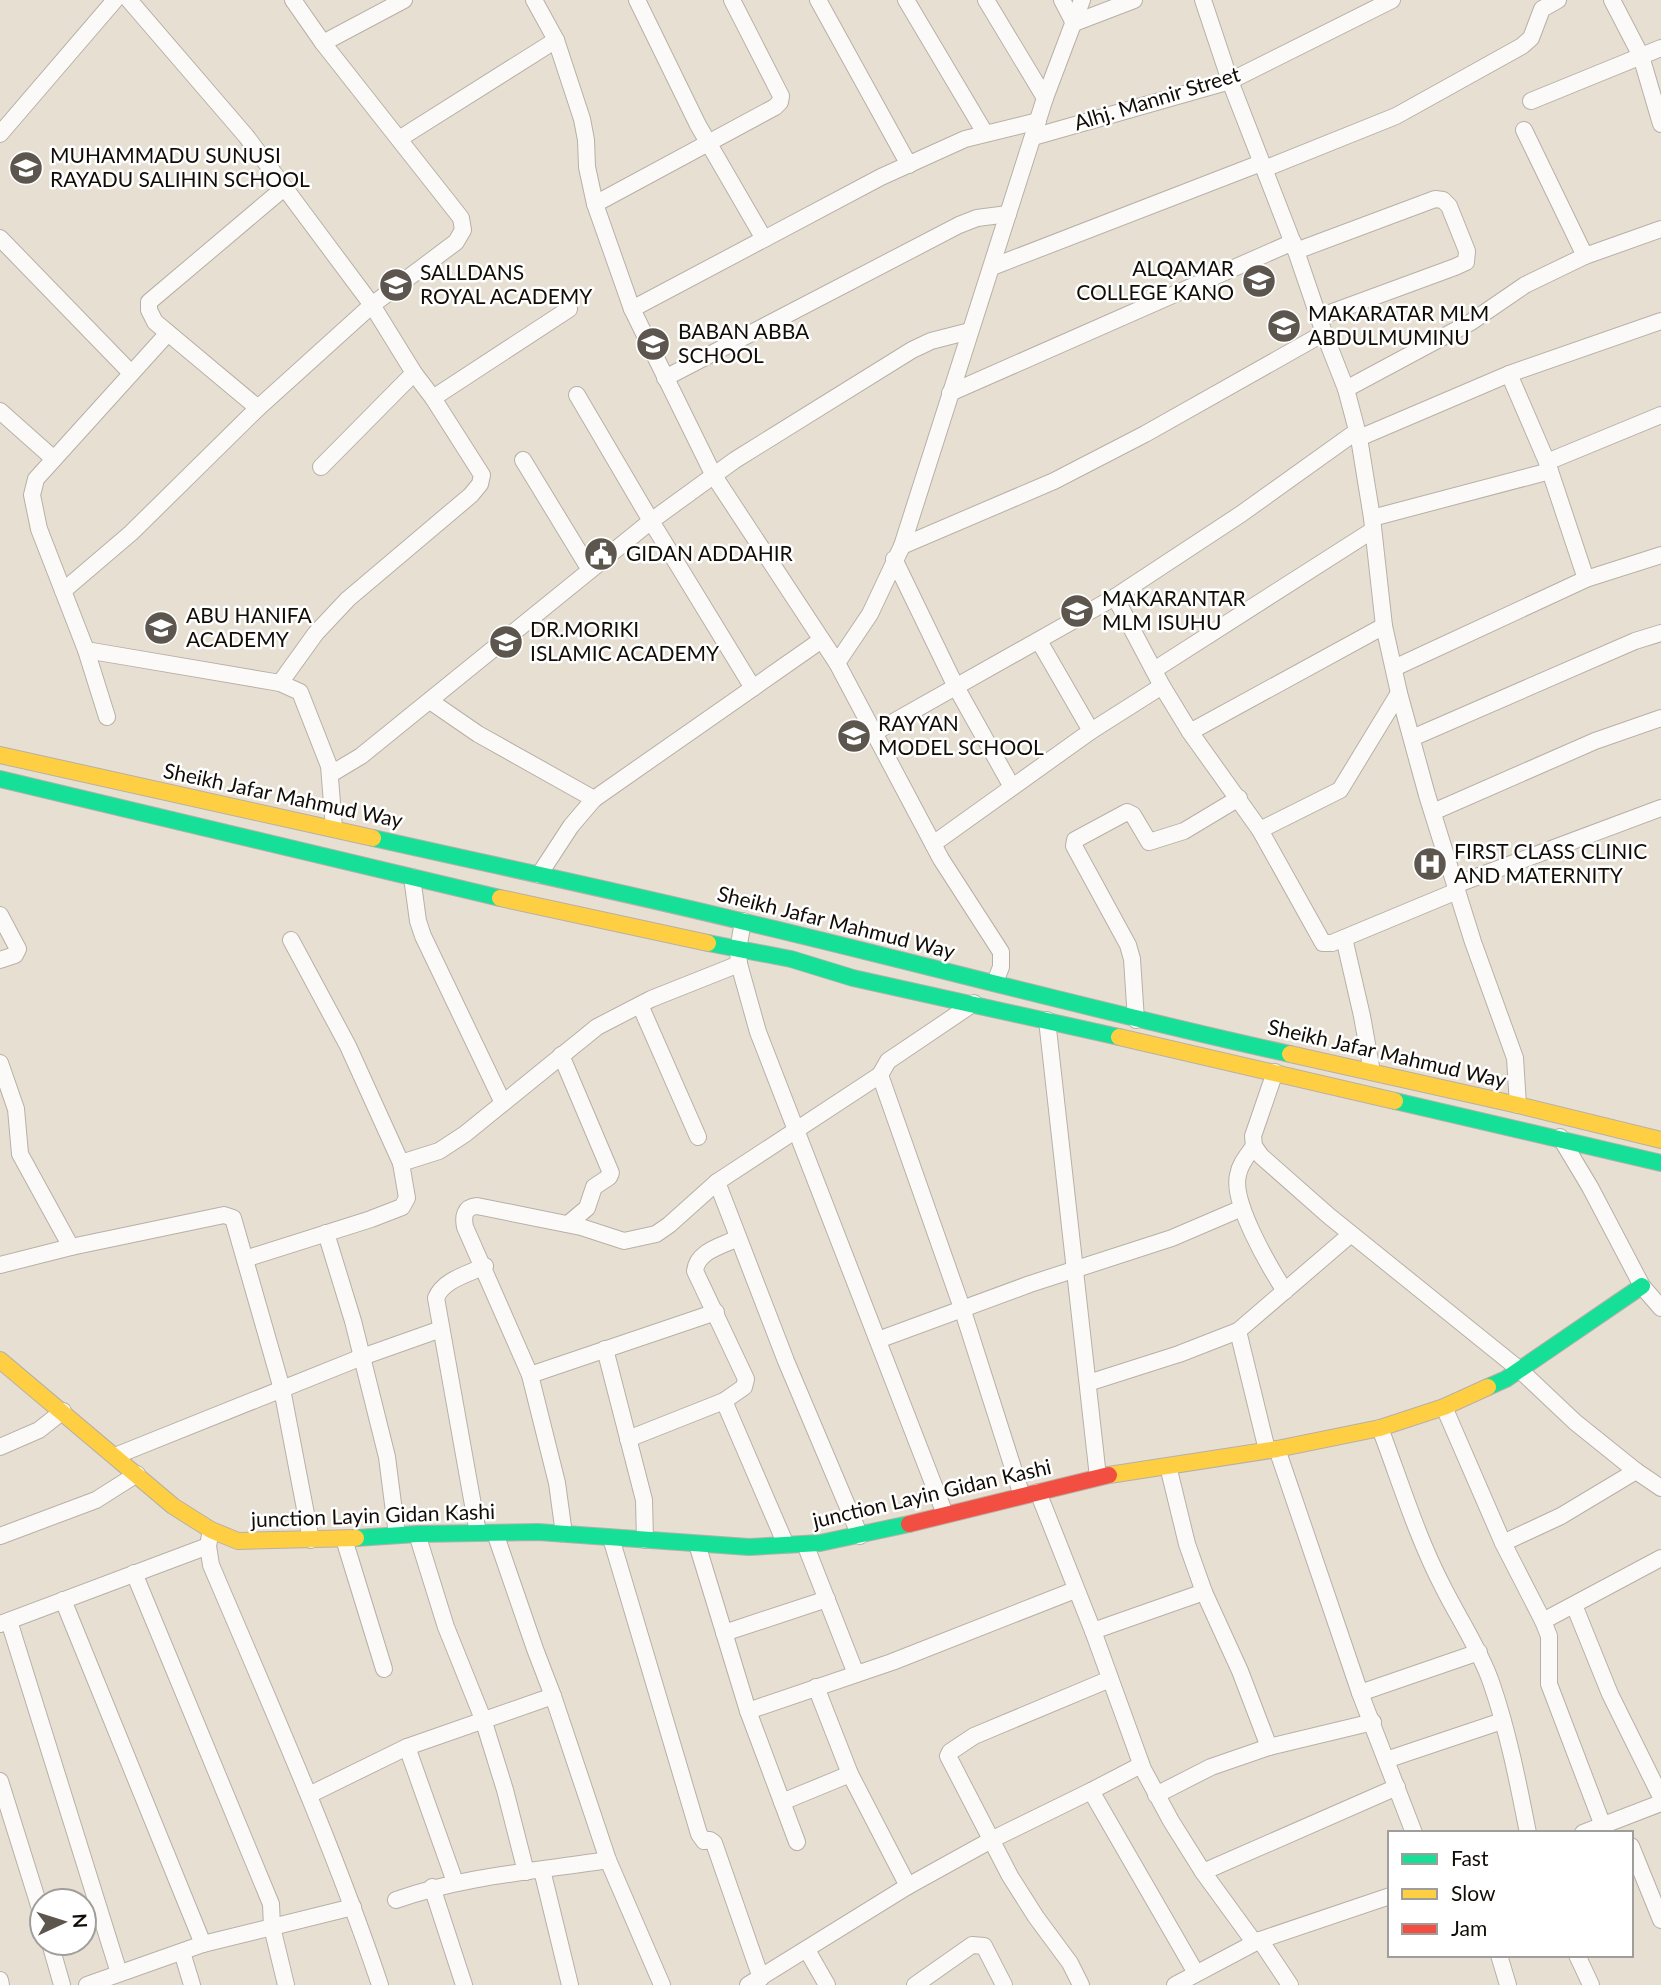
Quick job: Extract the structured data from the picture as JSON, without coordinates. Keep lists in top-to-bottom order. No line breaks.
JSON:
{"streets":{"main road":["Sheikh Jafar Mahmud Way","junction Layin Gidan Kashi"],"street":["Alhj. Mannir Street"]},"places":{"school or university":["MUHAMMADU SUNUSI RAYADU SALIHIN SCHOOL","ALQAMAR COLLEGE KANO","SALLDANS ROYAL ACADEMY","MAKARATAR MLM ABDULMUMINU","BABAN ABBA SCHOOL","MAKARANTAR MLM ISUHU","ABU HANIFA ACADEMY","DR.MORIKI ISLAMIC ACADEMY","RAYYAN MODEL SCHOOL"],"public building":["GIDAN ADDAHIR"],"hospital":["FIRST CLASS CLINIC AND MATERNITY"]},"legend":["Fast","Slow","Jam"],"north":"right"}
